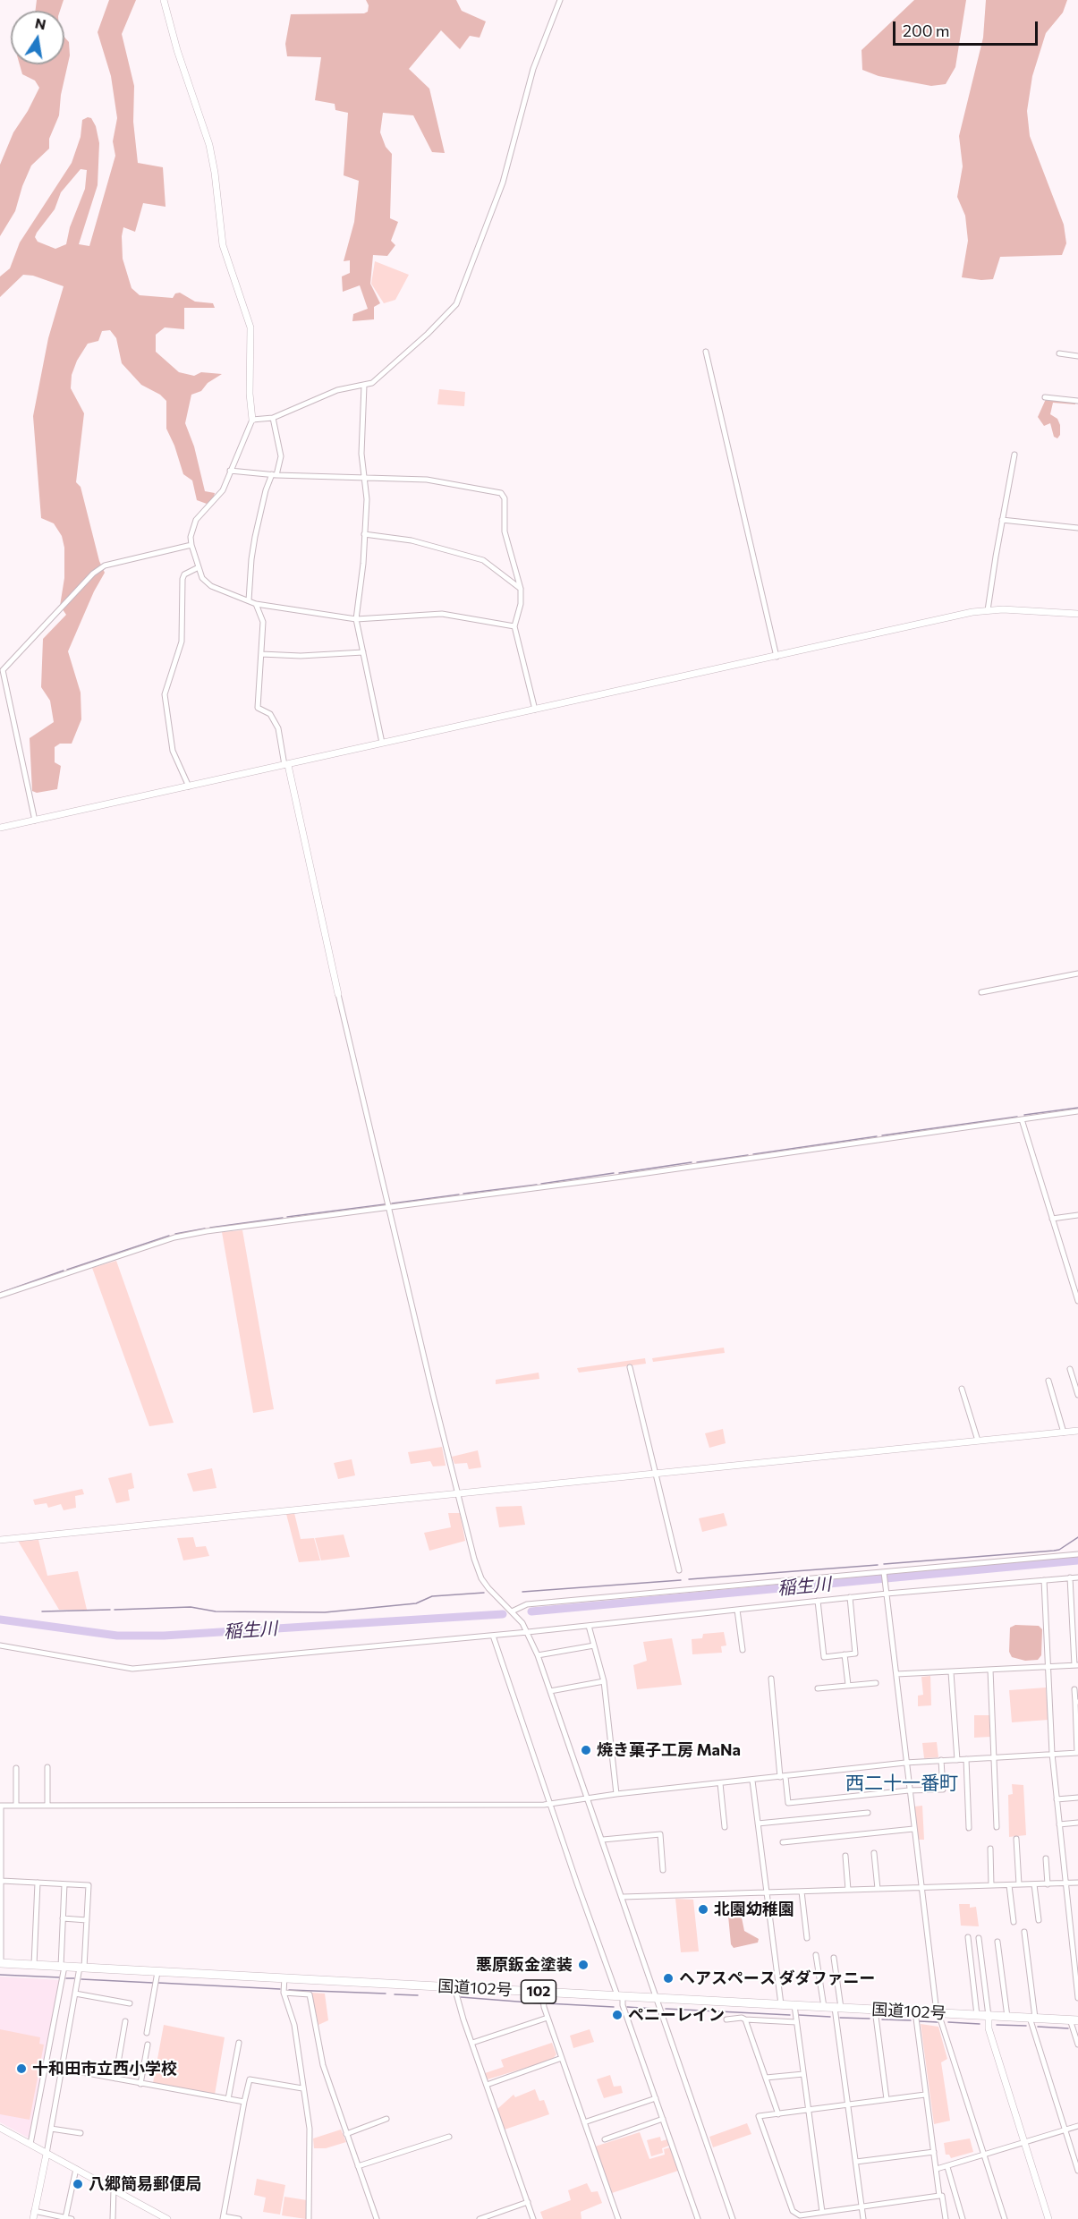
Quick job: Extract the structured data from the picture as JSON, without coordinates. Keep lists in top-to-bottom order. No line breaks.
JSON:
{"streets":{"highway":["国道102号","102"]},"districts":["西二十一番町"],"water":["稲生川"],"places":["焼き菓子工房 MaNa","北園幼稚園","悪原鈑金塗装","ヘアスペース ダダファニー","ペニーレイン","十和田市立西小学校","八郷簡易郵便局"],"scale_bar":"200 m","north":"top"}
